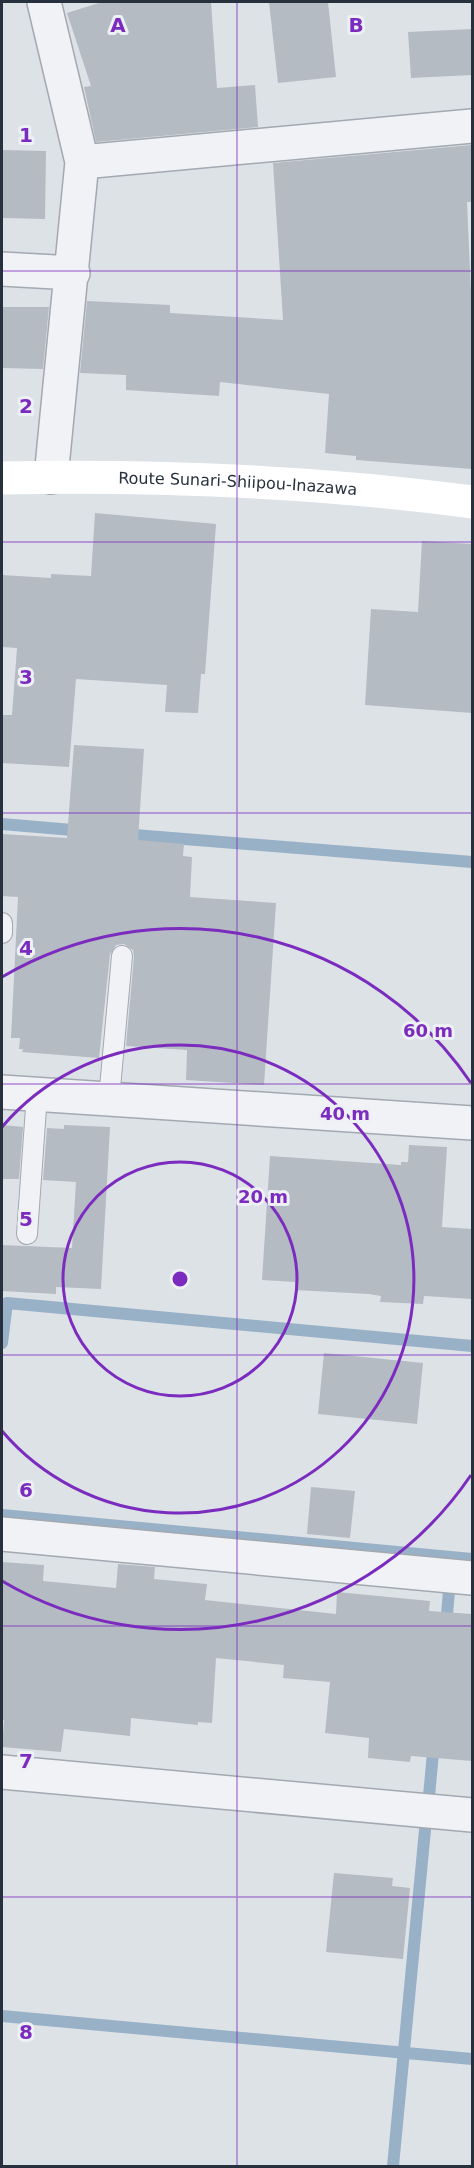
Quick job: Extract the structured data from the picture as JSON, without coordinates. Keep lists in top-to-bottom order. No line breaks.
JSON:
{"streets":{"main road":["Route Sunari-Shiipou-Inazawa"]},"grid":{"columns":["A","B"],"rows":["1","2","3","4","5","6","7","8"]},"rings":["60 m","40 m","20 m"]}
